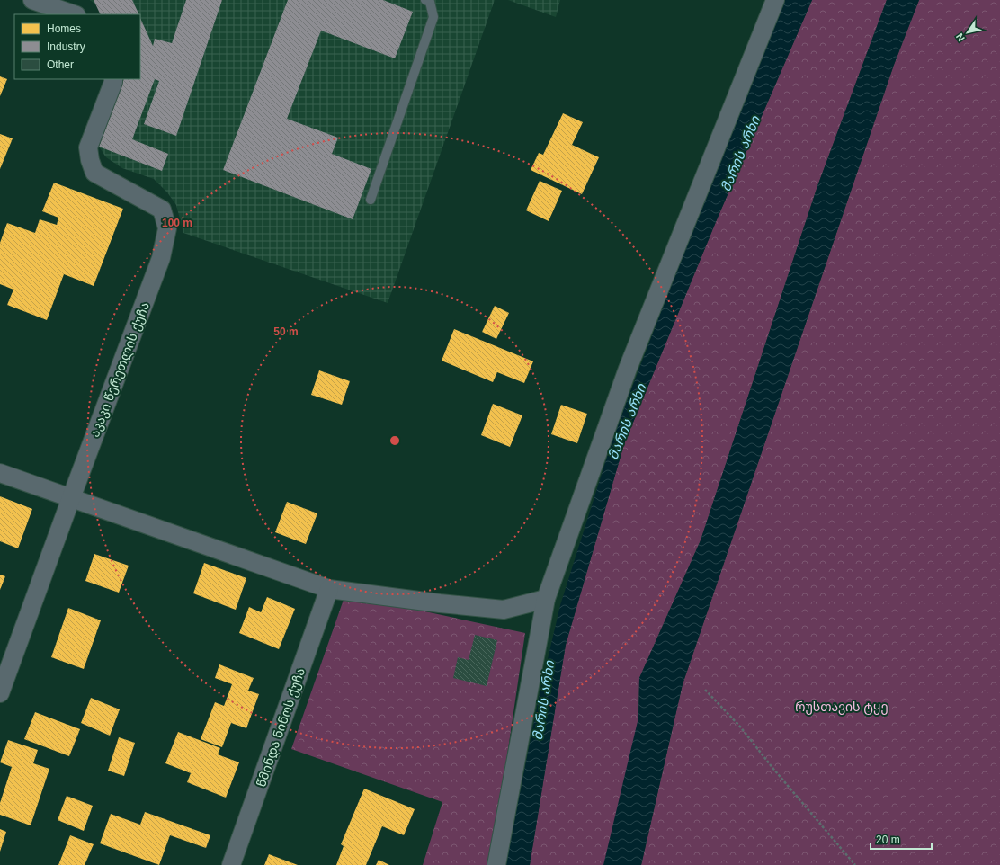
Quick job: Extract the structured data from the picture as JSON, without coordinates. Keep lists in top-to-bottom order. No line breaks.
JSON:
{"streets":{"street":["აკაკი წერეთლის ქუჩა","წმინდა ნინოს ქუჩა"]},"water":["მარის არხი"],"parks":["რუსთავის ტყე"],"legend":["Homes","Industry","Other"],"scale_bar":"20 m","north":"bottom left","rings":["100 m","50 m"]}
